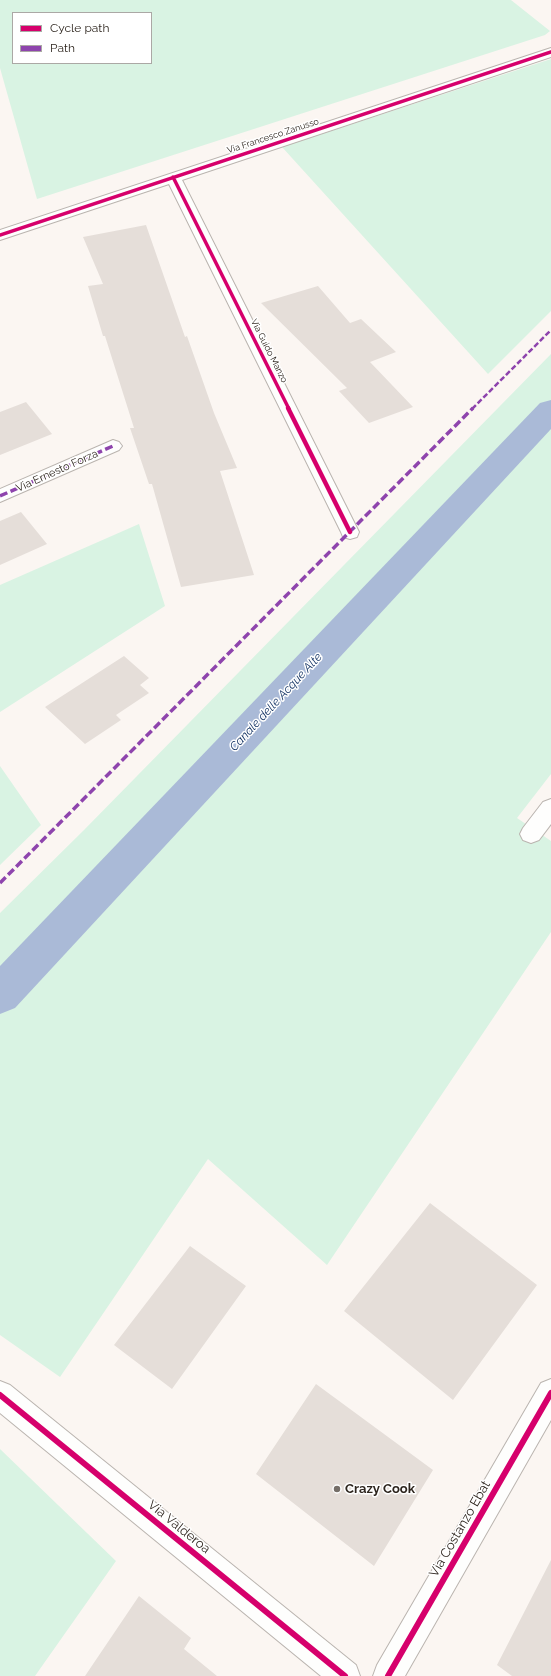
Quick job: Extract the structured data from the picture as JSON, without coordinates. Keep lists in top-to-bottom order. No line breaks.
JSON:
{"streets":{"street":["Via Francesco Zanusso","Via Guido Manzo","Via Ernesto Forza","Via Valderoa","Via Costanzo Ebat"]},"crossings":[["Via Francesco Zanusso","Via Guido Manzo"]],"water":["Canale delle Acque Alte"],"places":["Crazy Cook"],"legend":["Cycle path","Path"]}
